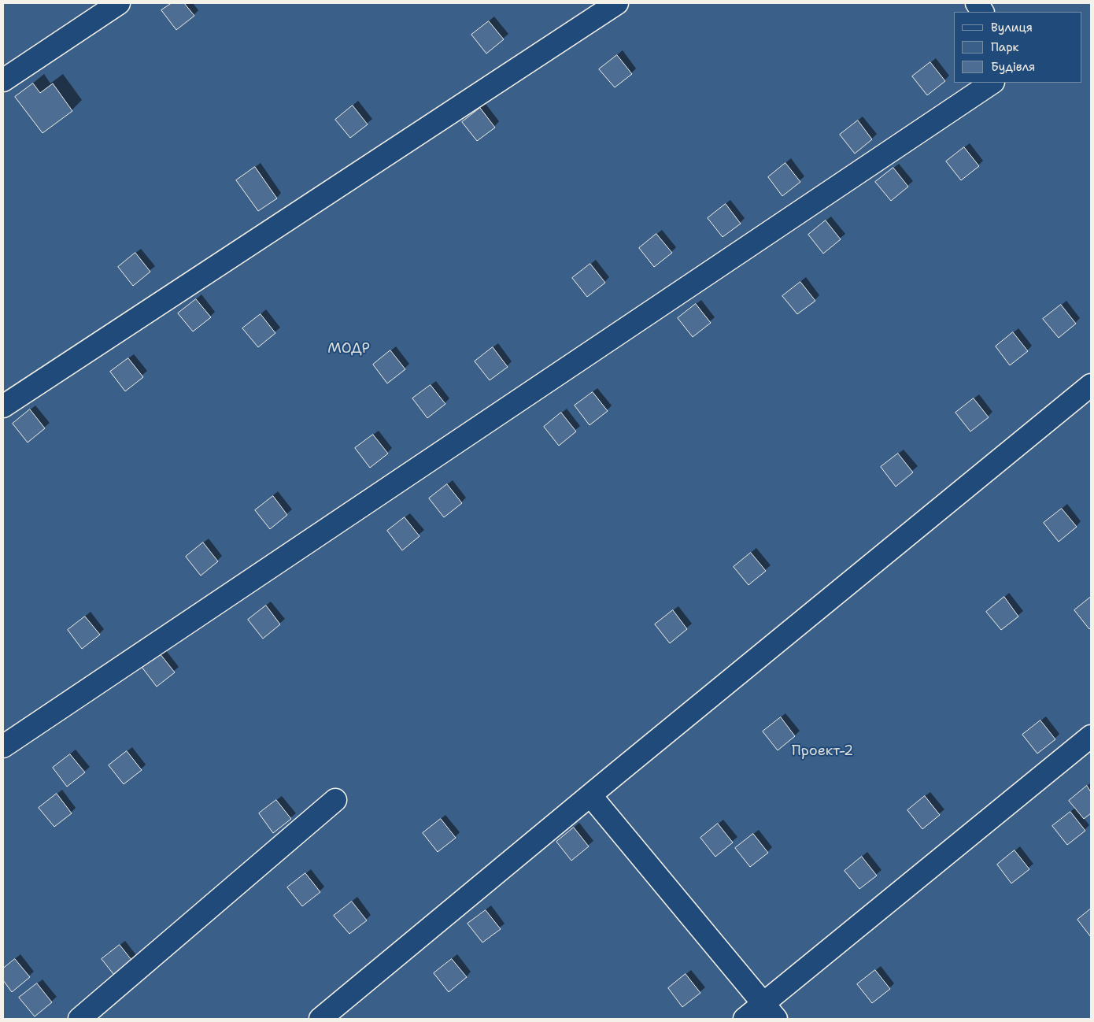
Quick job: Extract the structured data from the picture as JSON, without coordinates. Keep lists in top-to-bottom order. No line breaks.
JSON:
{"parks":["МОДР","Проект-2"],"legend":["Вулиця","Парк","Будівля"]}
